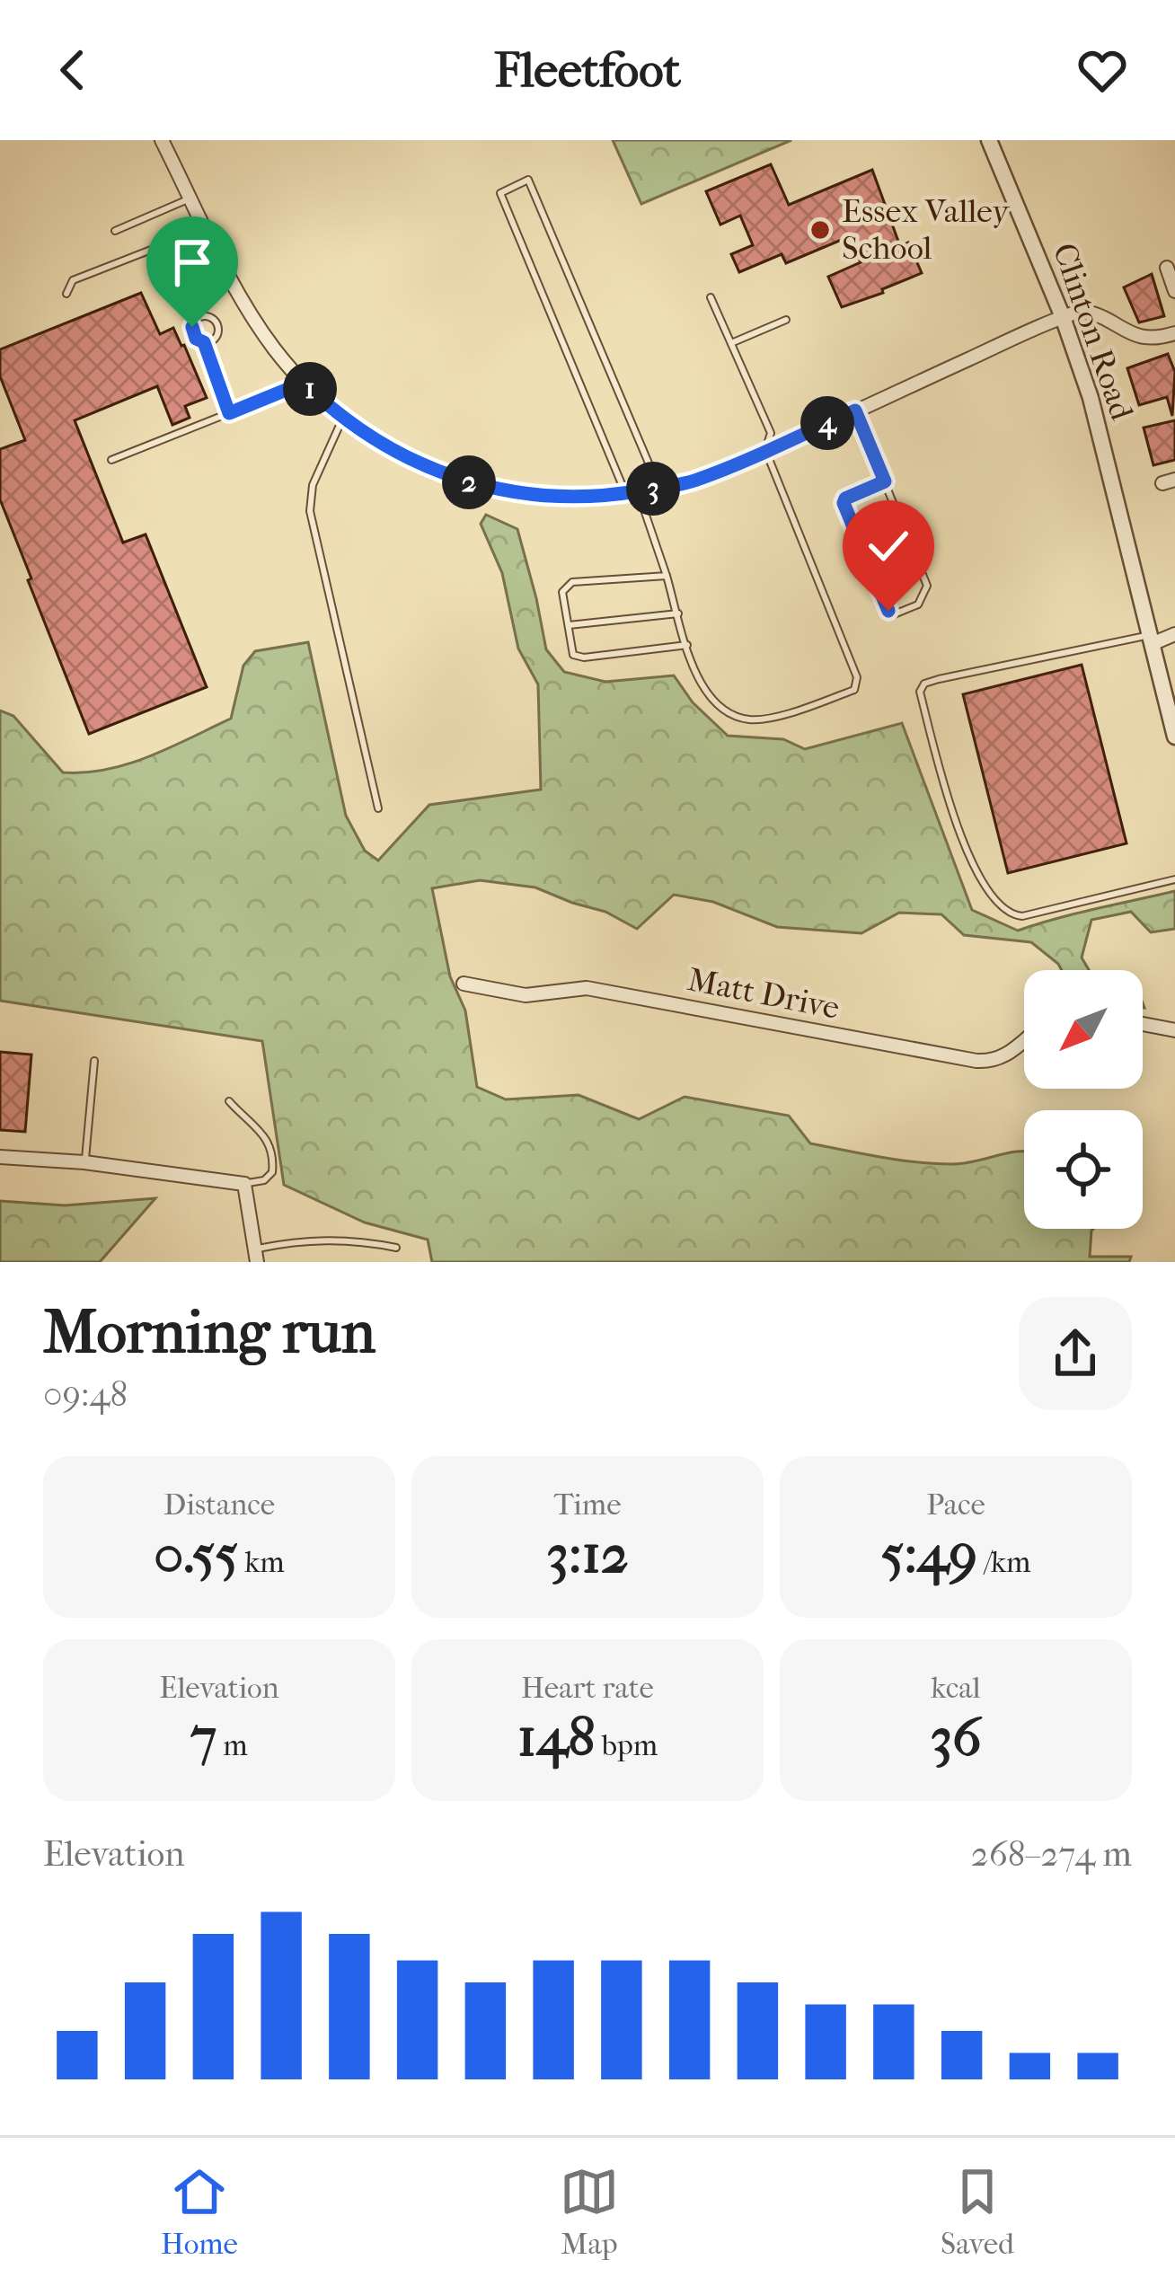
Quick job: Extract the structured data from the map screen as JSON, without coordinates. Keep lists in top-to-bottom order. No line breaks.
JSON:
{"streets":{"street":["Clinton Road","Matt Drive"]},"places":["Essex Valley School"],"north":"bottom left","page":{"header":"Fleetfoot","pins":["1","4","2","3"],"heading":["Morning run","09:48"],"stats":[["Distance","0.55 km"],["Time","3:12"],["Pace","5:49 /km"],["Elevation","7 m"],["Heart rate","148 bpm"],["kcal","36"]],"chart":["Elevation","268–274 m"],"tabs":["Home","Map","Saved"]}}
